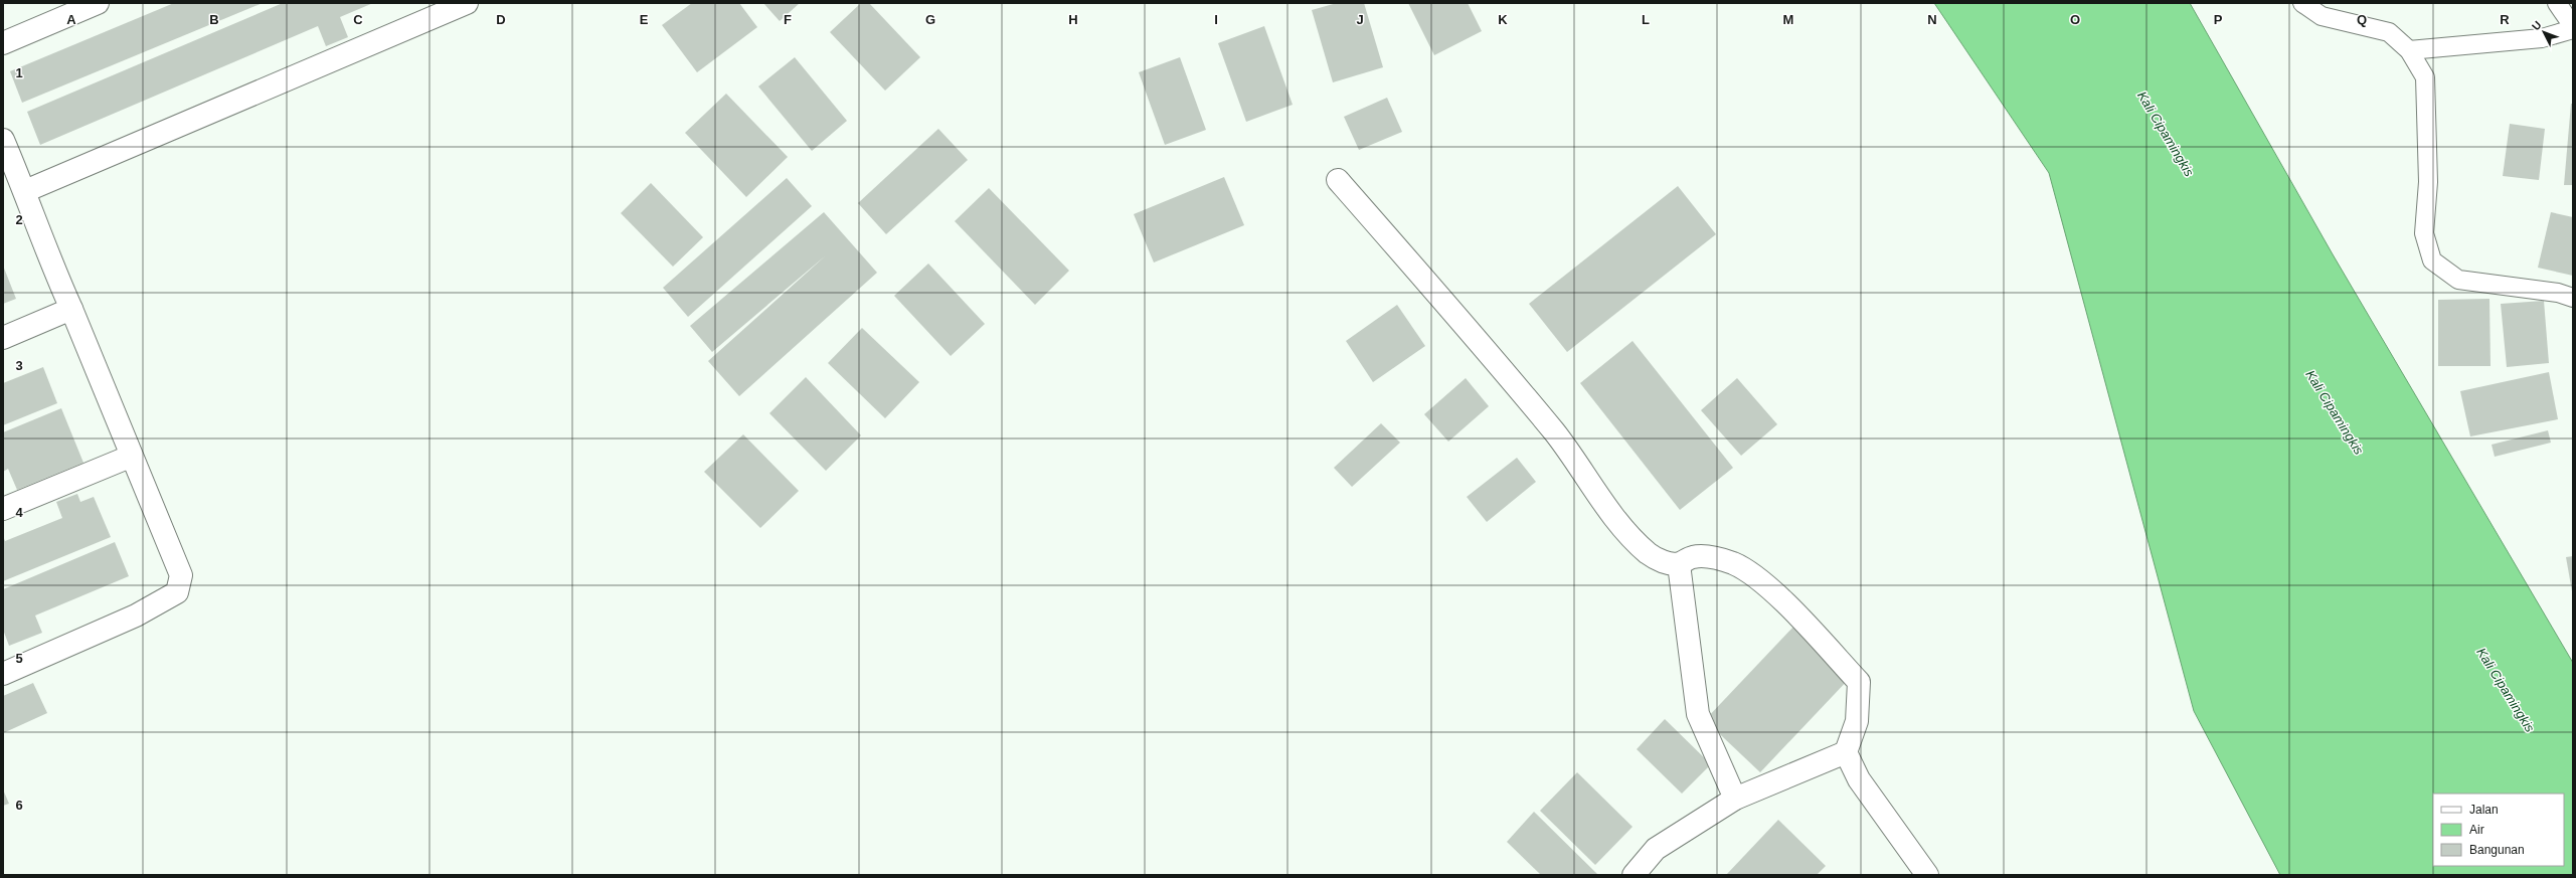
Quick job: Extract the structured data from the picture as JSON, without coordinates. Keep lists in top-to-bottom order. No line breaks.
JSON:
{"water":["Kali Cipamingkis"],"legend":["Jalan","Air","Bangunan"],"north":"top left","grid":{"columns":["A","B","C","D","E","F","G","H","I","J","K","L","M","N","O","P","Q","R"],"rows":["1","2","3","4","5","6"]}}
